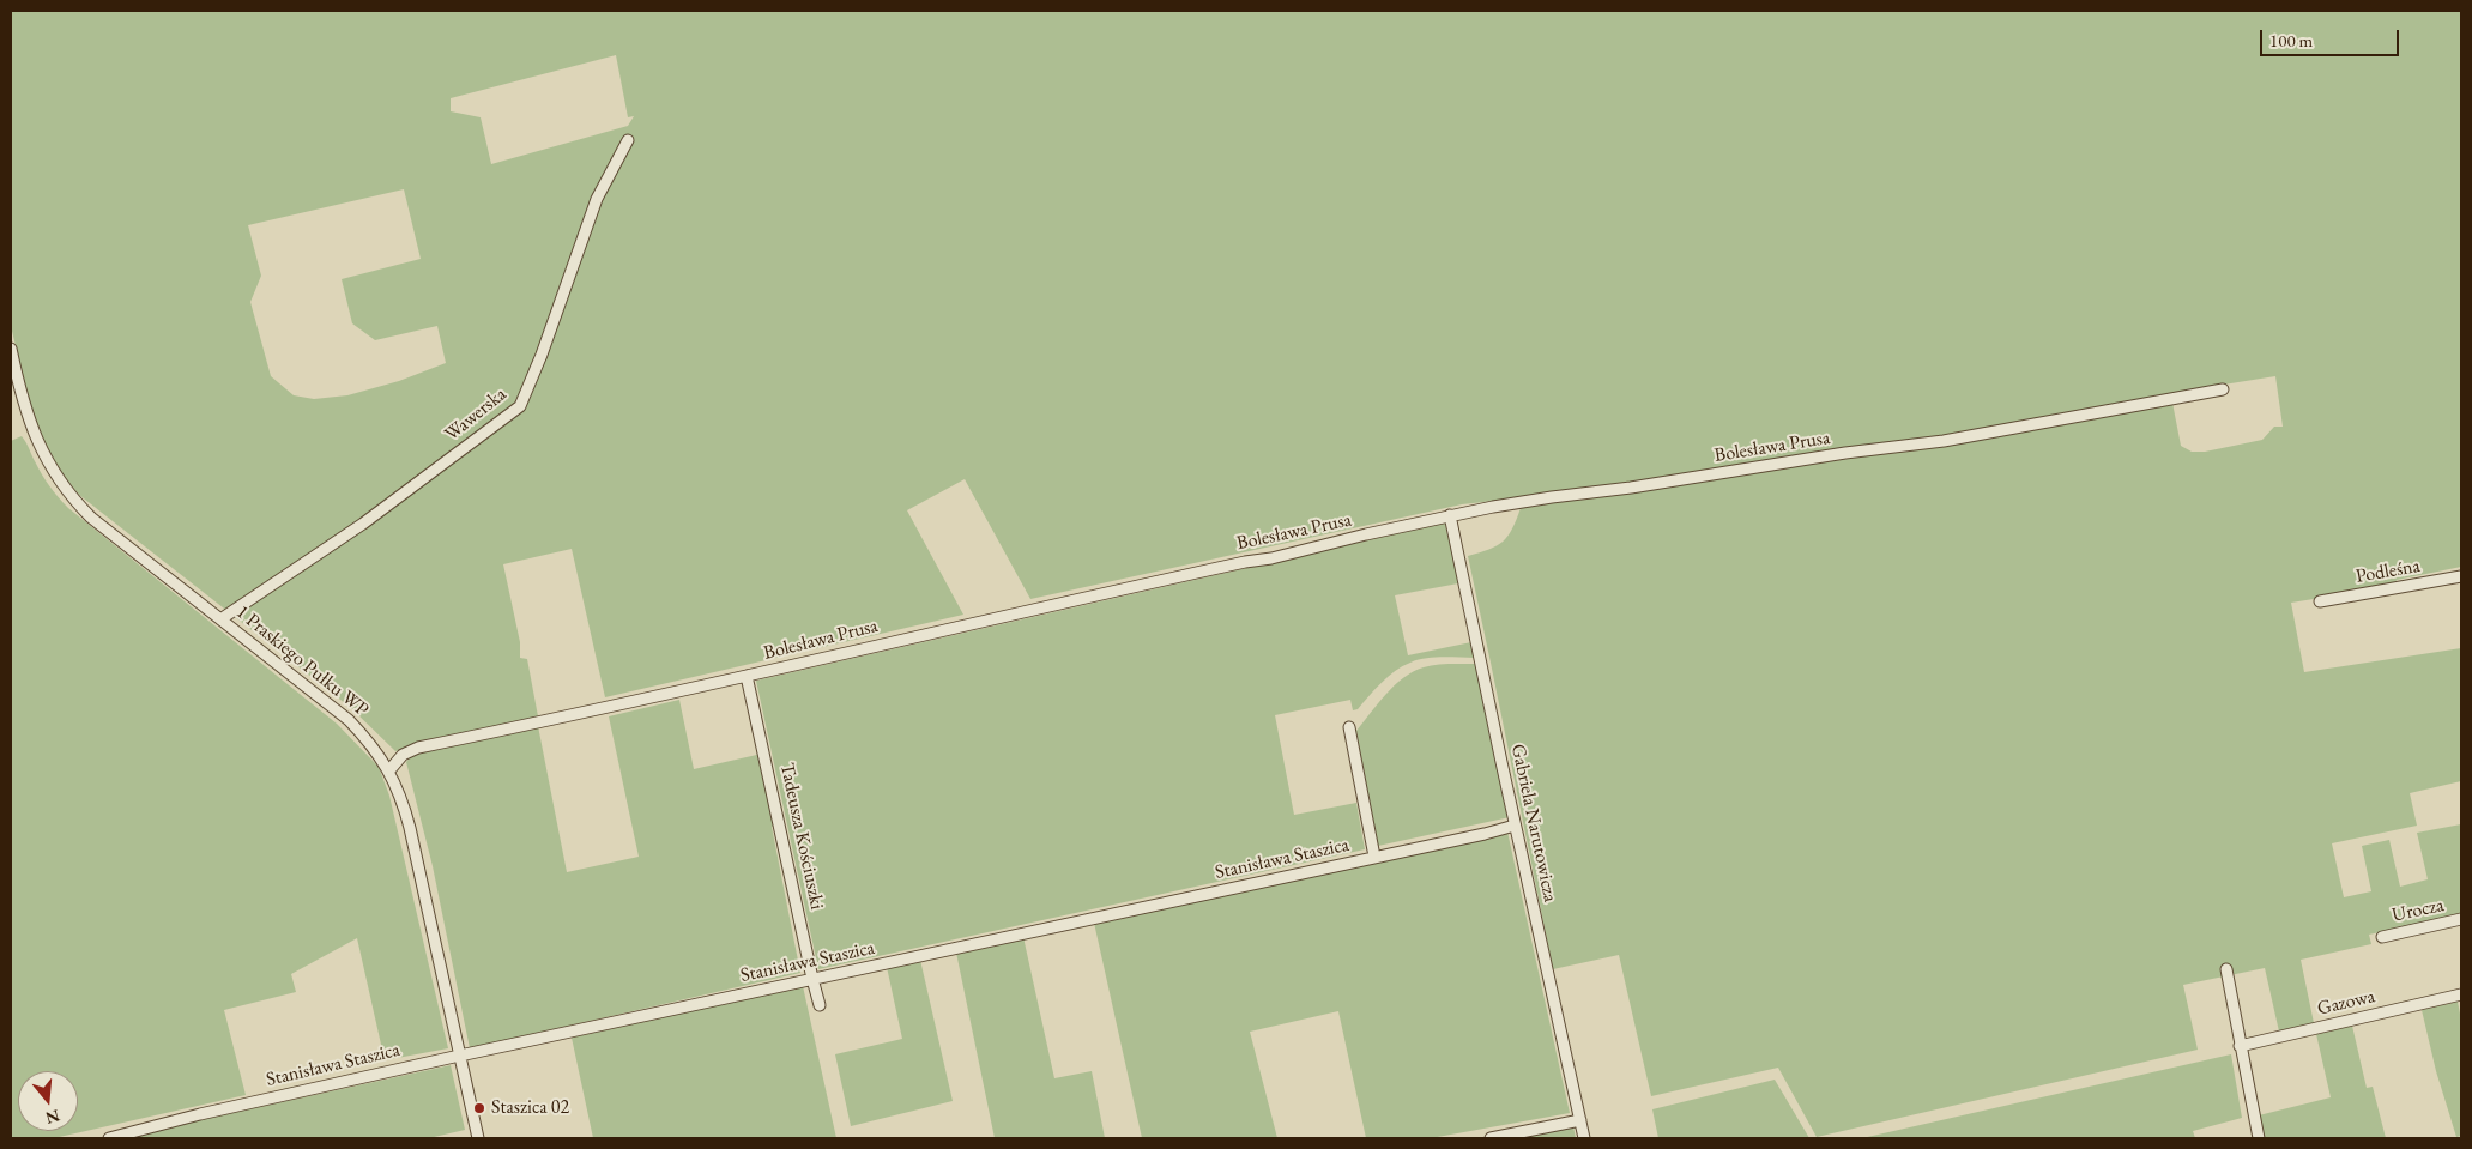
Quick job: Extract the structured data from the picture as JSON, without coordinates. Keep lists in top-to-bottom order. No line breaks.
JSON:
{"streets":{"street":["Wawerska","Bolesława Prusa","Podleśna","1 Praskiego Pułku WP","Gabriela Narutowicza","Tadeusza Kościuszki","Stanisława Staszica","Urocza","Gazowa"]},"crossings":[["Wawerska","1 Praskiego Pułku WP"],["Bolesława Prusa","1 Praskiego Pułku WP"],["Bolesława Prusa","Gabriela Narutowicza"],["Bolesława Prusa","Tadeusza Kościuszki"],["1 Praskiego Pułku WP","Stanisława Staszica"],["Gabriela Narutowicza","Stanisława Staszica"],["Tadeusza Kościuszki","Stanisława Staszica"]],"places":["Staszica 02"],"scale_bar":"100 m","north":"bottom"}
